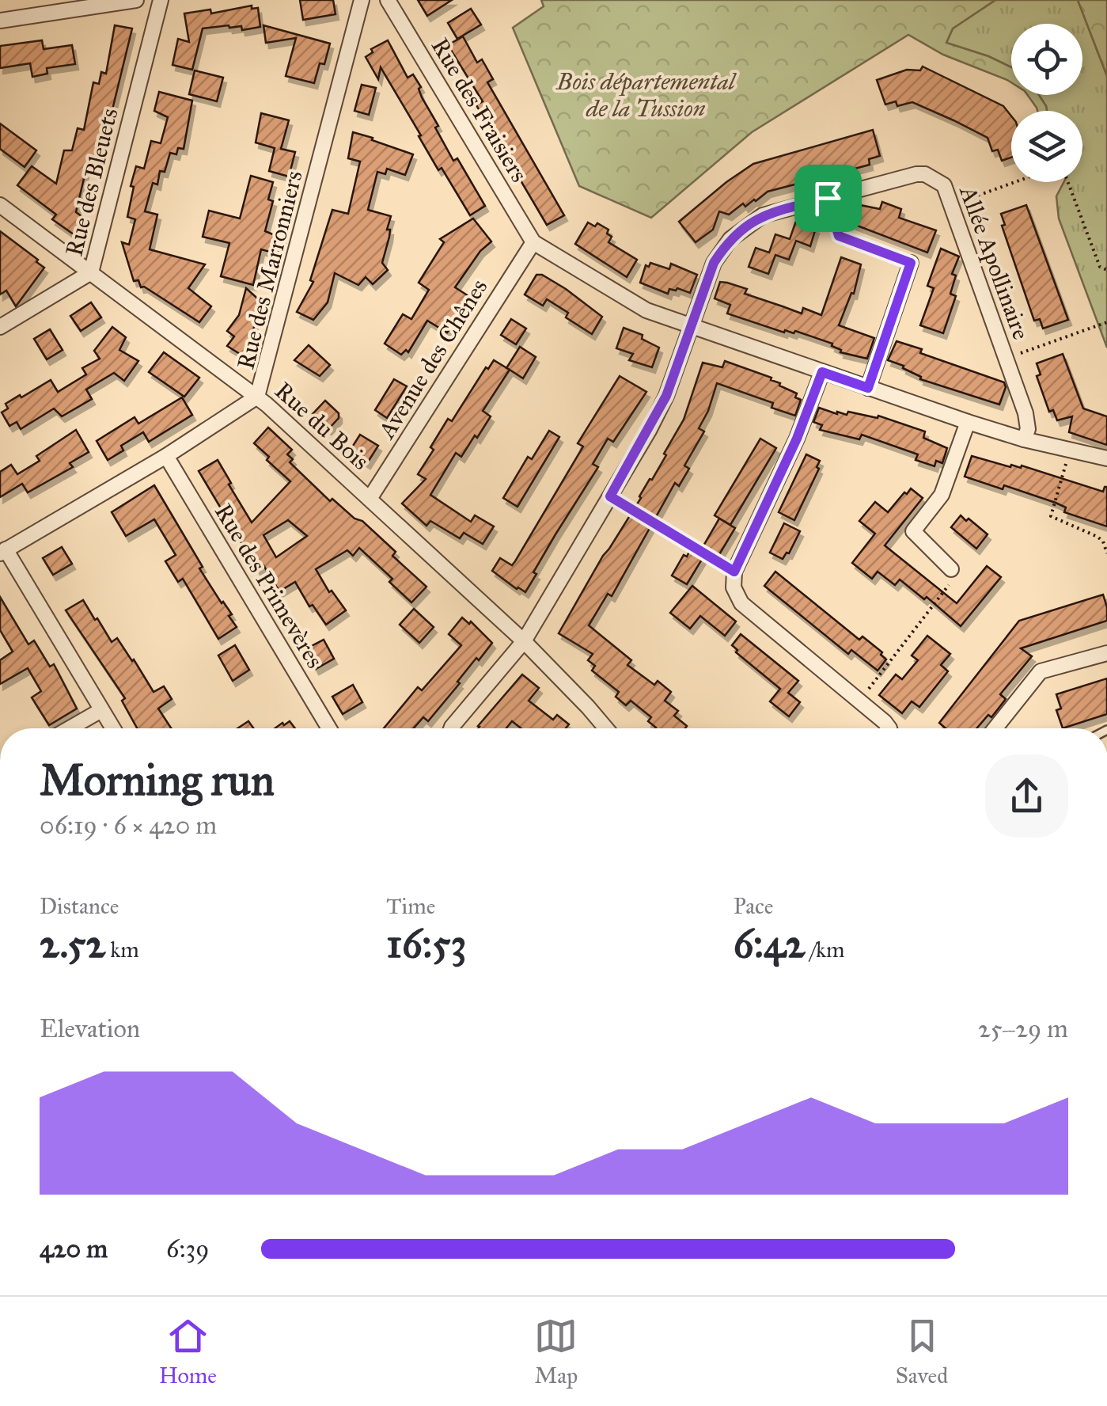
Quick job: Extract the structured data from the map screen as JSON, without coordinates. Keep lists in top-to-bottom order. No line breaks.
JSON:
{"streets":{"street":["Rue des Fraisiers","Rue des Bleuets","Allée Apollinaire","Rue des Marronniers","Avenue des Chênes","Rue du Bois","Rue des Primevères"]},"crossings":[["Rue des Fraisiers","Avenue des Chênes"],["Rue des Bleuets","Rue du Bois"],["Allée Apollinaire","Rue du Bois"],["Rue des Marronniers","Rue du Bois"],["Rue des Marronniers","Rue des Primevères"],["Avenue des Chênes","Rue du Bois"]],"parks":["Bois départemental de la Tussion"],"page":{"heading":["Morning run","06:19 · 6 × 420 m"],"stats":[["Distance","2.52 km"],["Time","16:53"],["Pace","6:42 /km"]],"chart":["Elevation","25–29 m"],"list":[{"name":"420 m","note":"6:39"}],"tabs":["Home","Map","Saved"]}}
